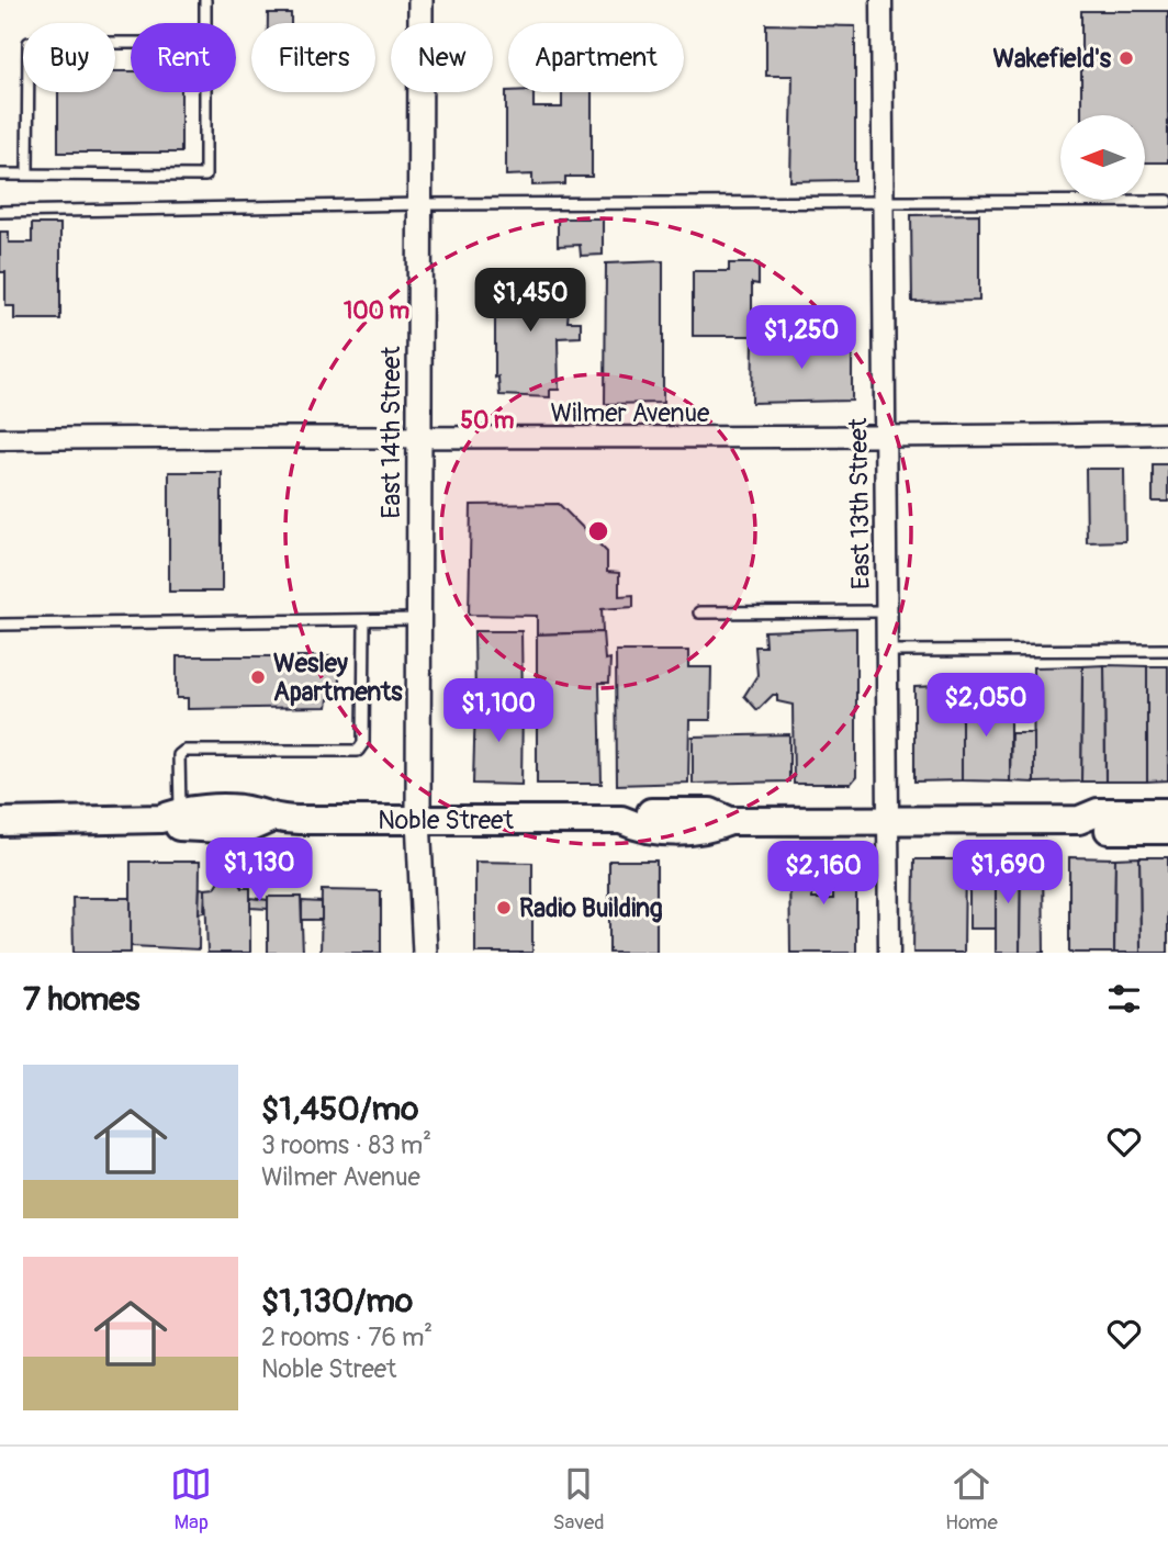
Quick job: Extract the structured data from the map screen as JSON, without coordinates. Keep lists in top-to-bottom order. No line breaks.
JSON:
{"streets":{"main road":["Noble Street"],"street":["Wilmer Avenue","East 14th Street","East 13th Street"]},"crossings":[["Wilmer Avenue","East 14th Street"],["Wilmer Avenue","East 13th Street"],["East 14th Street","Noble Street"],["East 13th Street","Noble Street"]],"places":["Wakefield's","Wesley Apartments","Radio Building"],"north":"left","page":{"chip":["Buy","Rent","Filters","New","Apartment"],"price":["$1,450","$1,250","$2,050","$1,100","$1,130","$1,690","$2,160"],"heading":"7 homes","list":[{"name":"$1,450/mo","note":"3 rooms · 83 m² · Wilmer Avenue"},{"name":"$1,130/mo","note":"2 rooms · 76 m² · Noble Street"}],"tabs":["Map","Saved","Home"]},"rings":["100 m","50 m"]}
